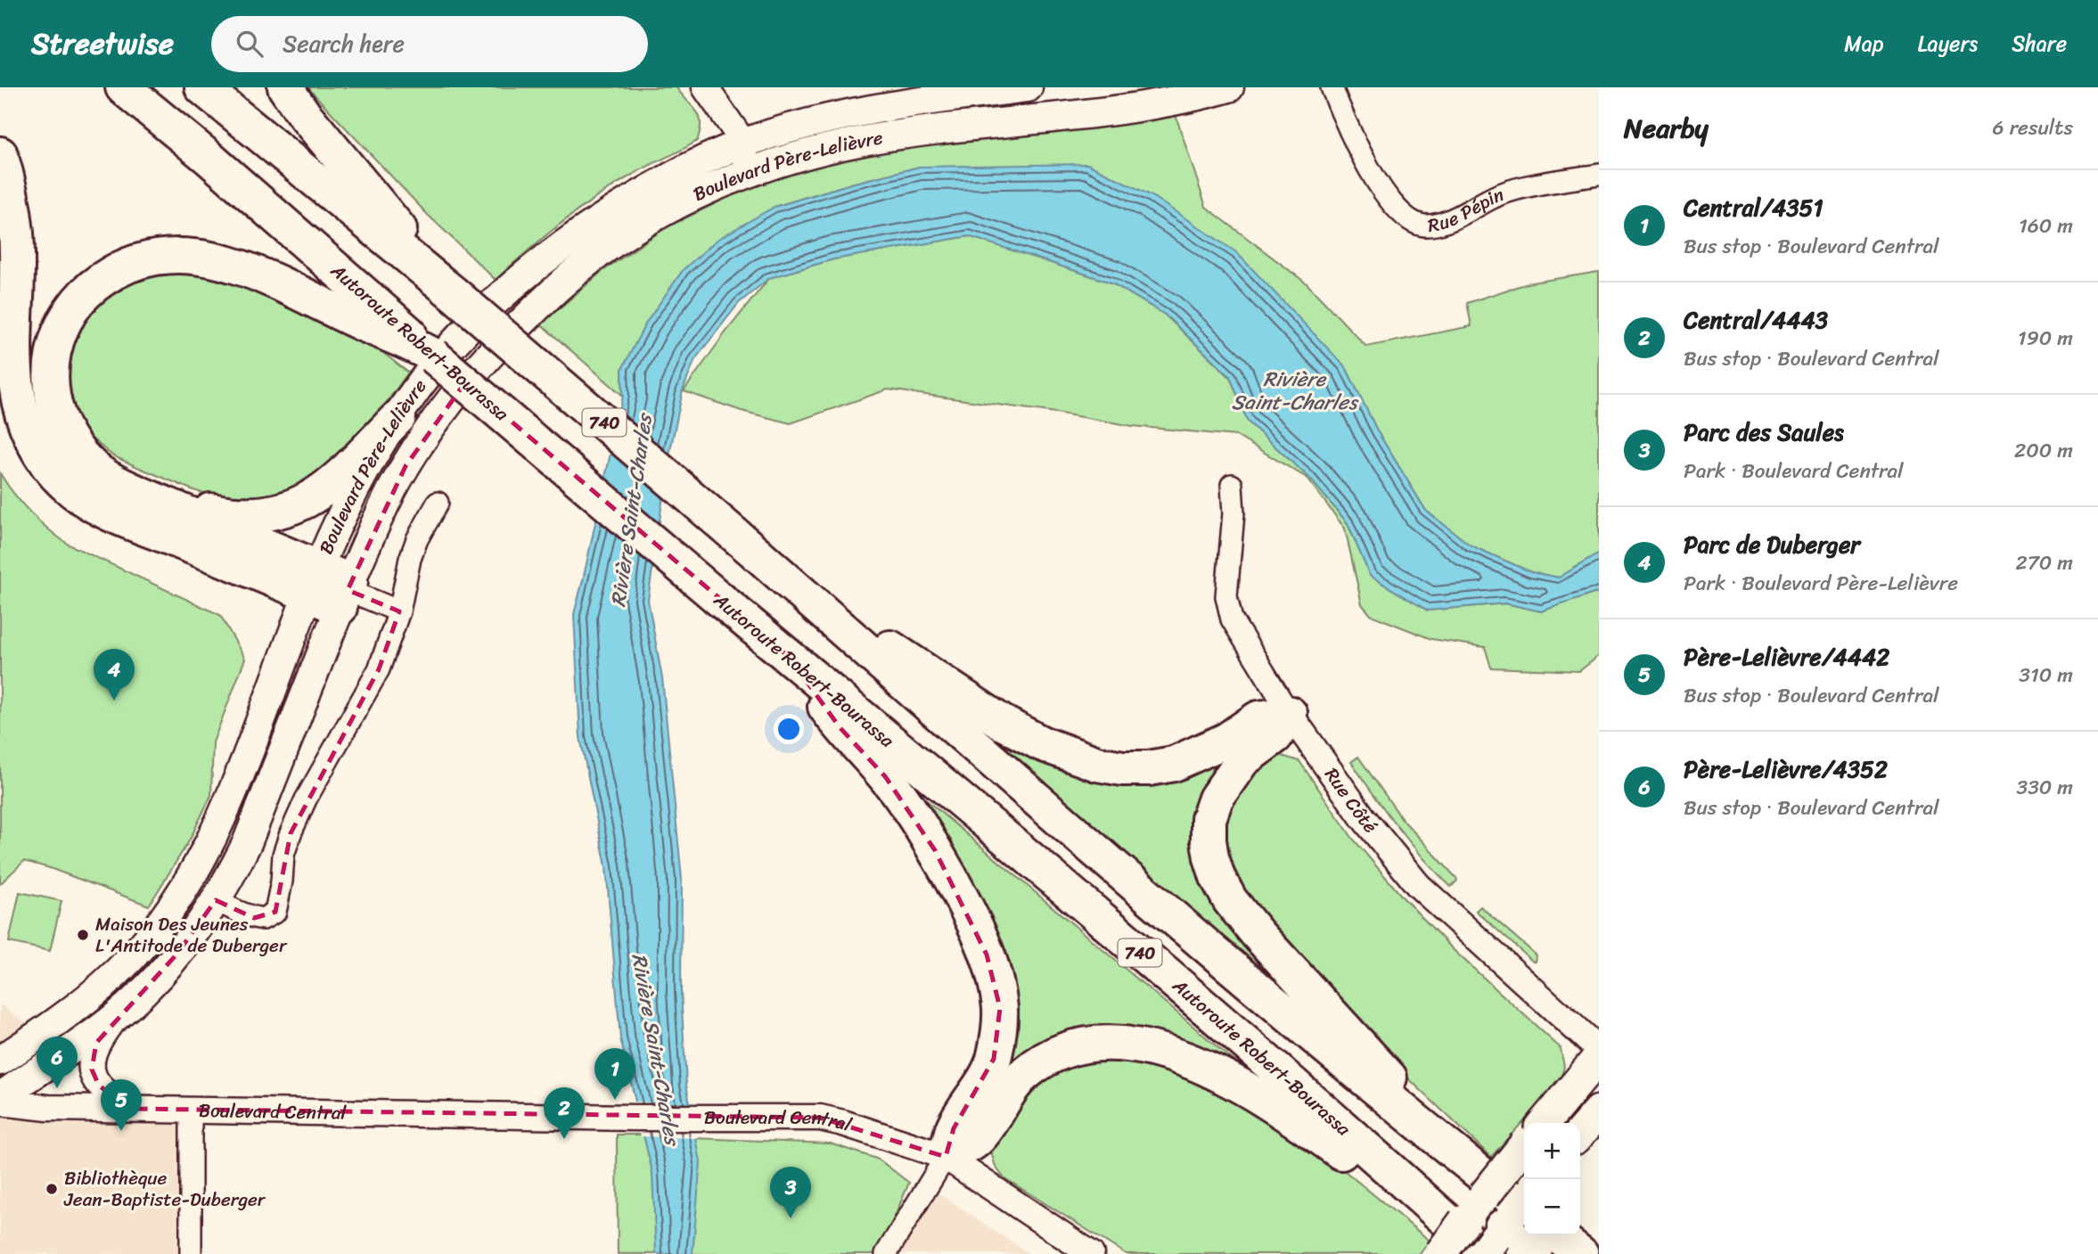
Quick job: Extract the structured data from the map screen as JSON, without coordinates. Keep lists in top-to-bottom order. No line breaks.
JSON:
{"streets":{"highway":["Autoroute Robert-Bourassa","740"],"main road":["Boulevard Père-Lelièvre"],"street":["Rue Pépin","Rue Côté","Boulevard Central"]},"crossings":[["Autoroute Robert-Bourassa","740"]],"water":["Rivière Saint-Charles"],"places":["Maison Des Jeunes L'Antitode de Duberger","Bibliothèque Jean-Baptiste-Duberger"],"page":{"header":"Streetwise","search":"Search here","nav":["Map","Layers","Share"],"heading":["Nearby","6 results"],"list":[{"mark":"1","name":"Central/4351","note":"Bus stop · Boulevard Central","value":"160 m"},{"mark":"2","name":"Central/4443","note":"Bus stop · Boulevard Central","value":"190 m"},{"mark":"3","name":"Parc des Saules","note":"Park · Boulevard Central","value":"200 m"},{"mark":"4","name":"Parc de Duberger","note":"Park · Boulevard Père-Lelièvre","value":"270 m"},{"mark":"5","name":"Père-Lelièvre/4442","note":"Bus stop · Boulevard Central","value":"310 m"},{"mark":"6","name":"Père-Lelièvre/4352","note":"Bus stop · Boulevard Central","value":"330 m"}],"pins":["4","6","1","5","2","3"],"map_buttons":["+","−"]}}
